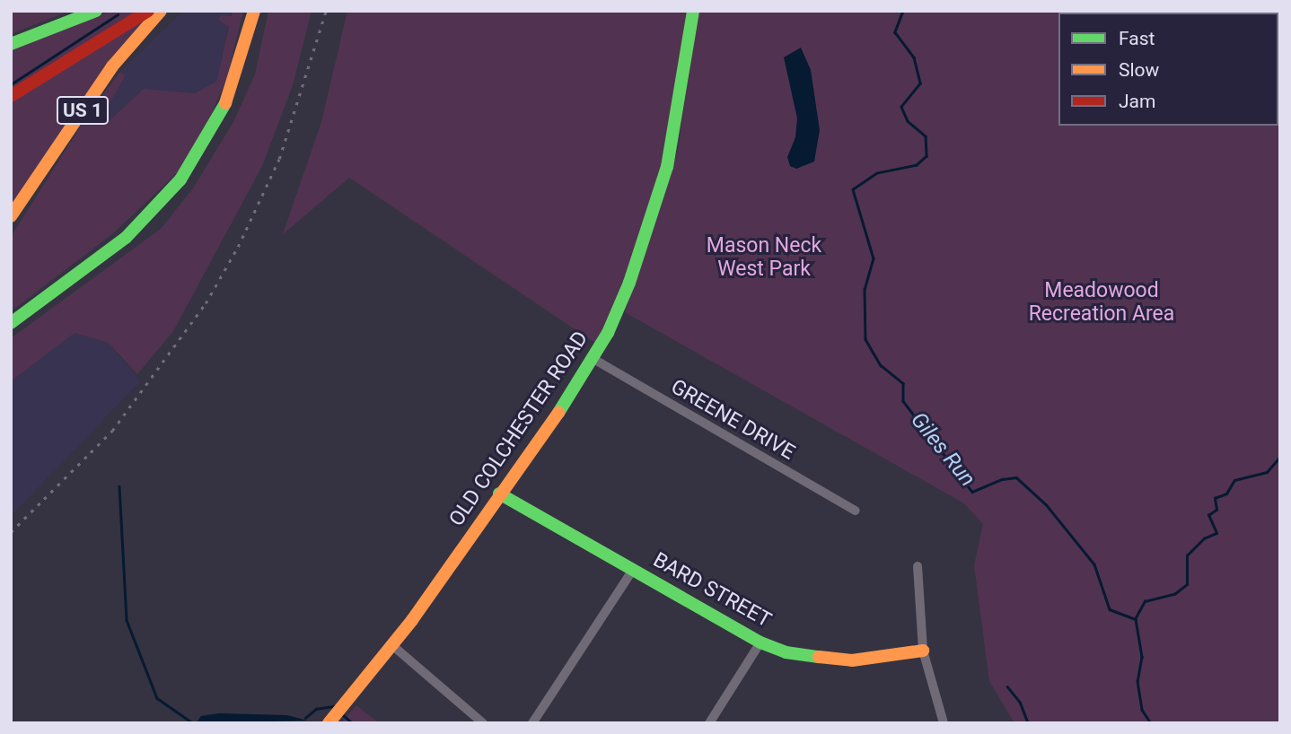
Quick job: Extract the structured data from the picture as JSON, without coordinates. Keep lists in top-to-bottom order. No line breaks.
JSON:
{"streets":{"main road":["US 1","OLD COLCHESTER ROAD","BARD STREET"],"street":["GREENE DRIVE"]},"crossings":[["GREENE DRIVE","OLD COLCHESTER ROAD"],["OLD COLCHESTER ROAD","BARD STREET"]],"water":["Giles Run"],"parks":["Mason Neck West Park","Meadowood Recreation Area"],"legend":["Fast","Slow","Jam"]}
